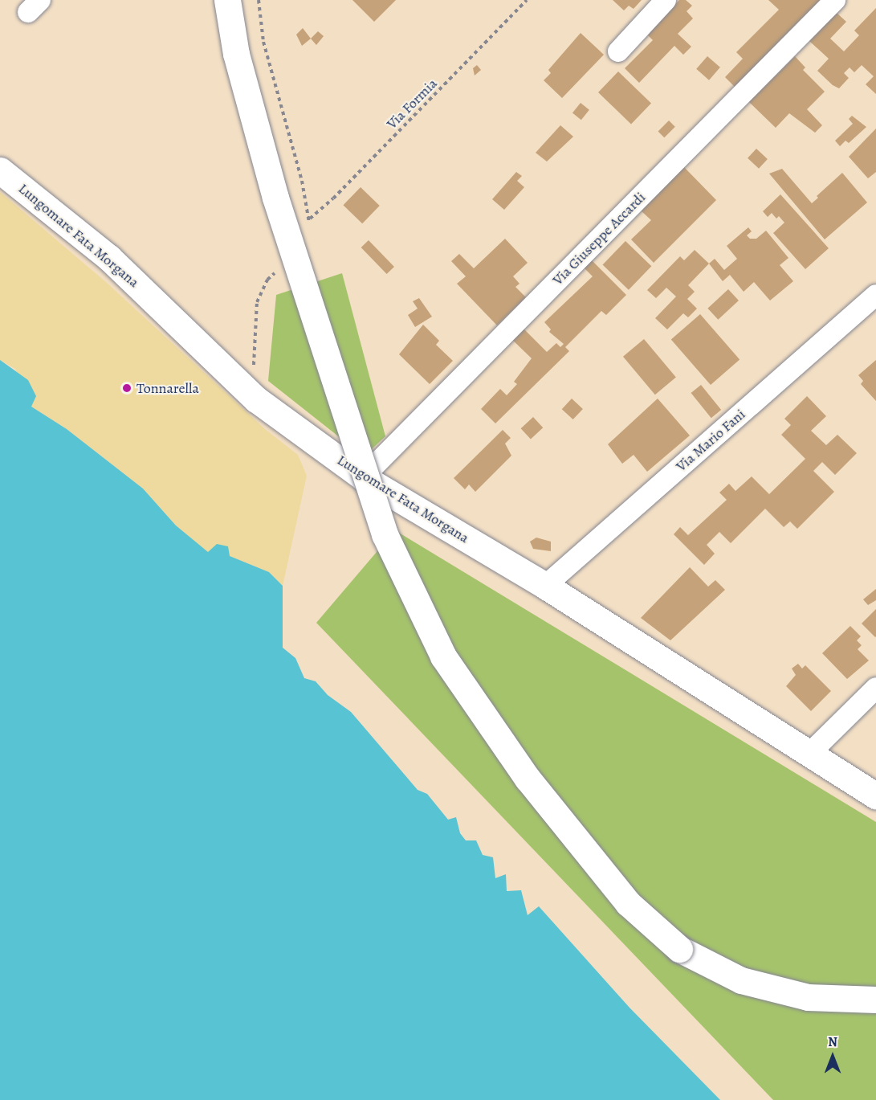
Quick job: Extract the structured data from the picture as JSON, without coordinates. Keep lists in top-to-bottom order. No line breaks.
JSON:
{"streets":{"main road":["Lungomare Fata Morgana"],"street":["Via Giuseppe Accardi","Via Mario Fani"],"path":["Via Formia"]},"crossings":[["Lungomare Fata Morgana","Via Giuseppe Accardi"],["Lungomare Fata Morgana","Via Mario Fani"]],"places":["Tonnarella"],"north":"top"}
